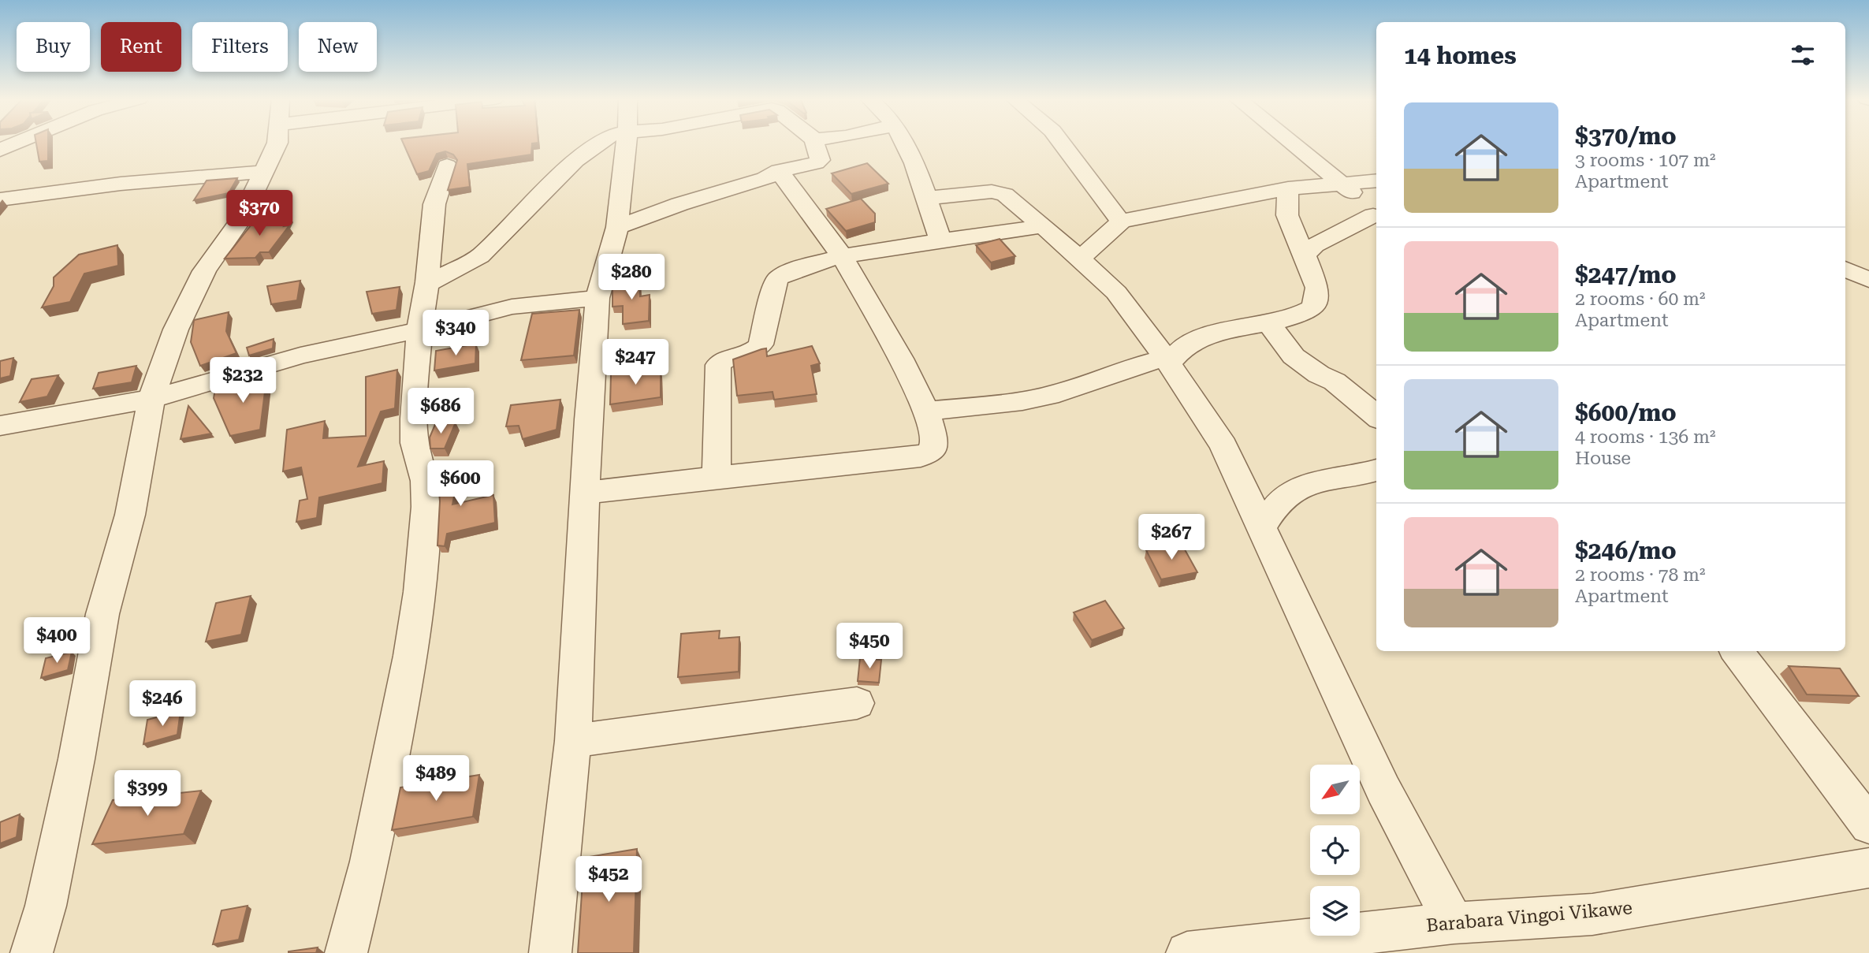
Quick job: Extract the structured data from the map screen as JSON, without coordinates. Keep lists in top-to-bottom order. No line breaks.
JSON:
{"streets":{"street":["Barabara Vingoi Vikawe"]},"north":"bottom left","page":{"chip":["Buy","Rent","Filters","New"],"heading":"14 homes","list":[{"name":"$370/mo","note":"3 rooms · 107 m² · Apartment"},{"name":"$247/mo","note":"2 rooms · 60 m² · Apartment"},{"name":"$600/mo","note":"4 rooms · 136 m² · House"},{"name":"$246/mo","note":"2 rooms · 78 m² · Apartment"}],"price":["$370","$280","$340","$247","$232","$686","$600","$267","$400","$450","$246","$489","$399","$452"]}}
